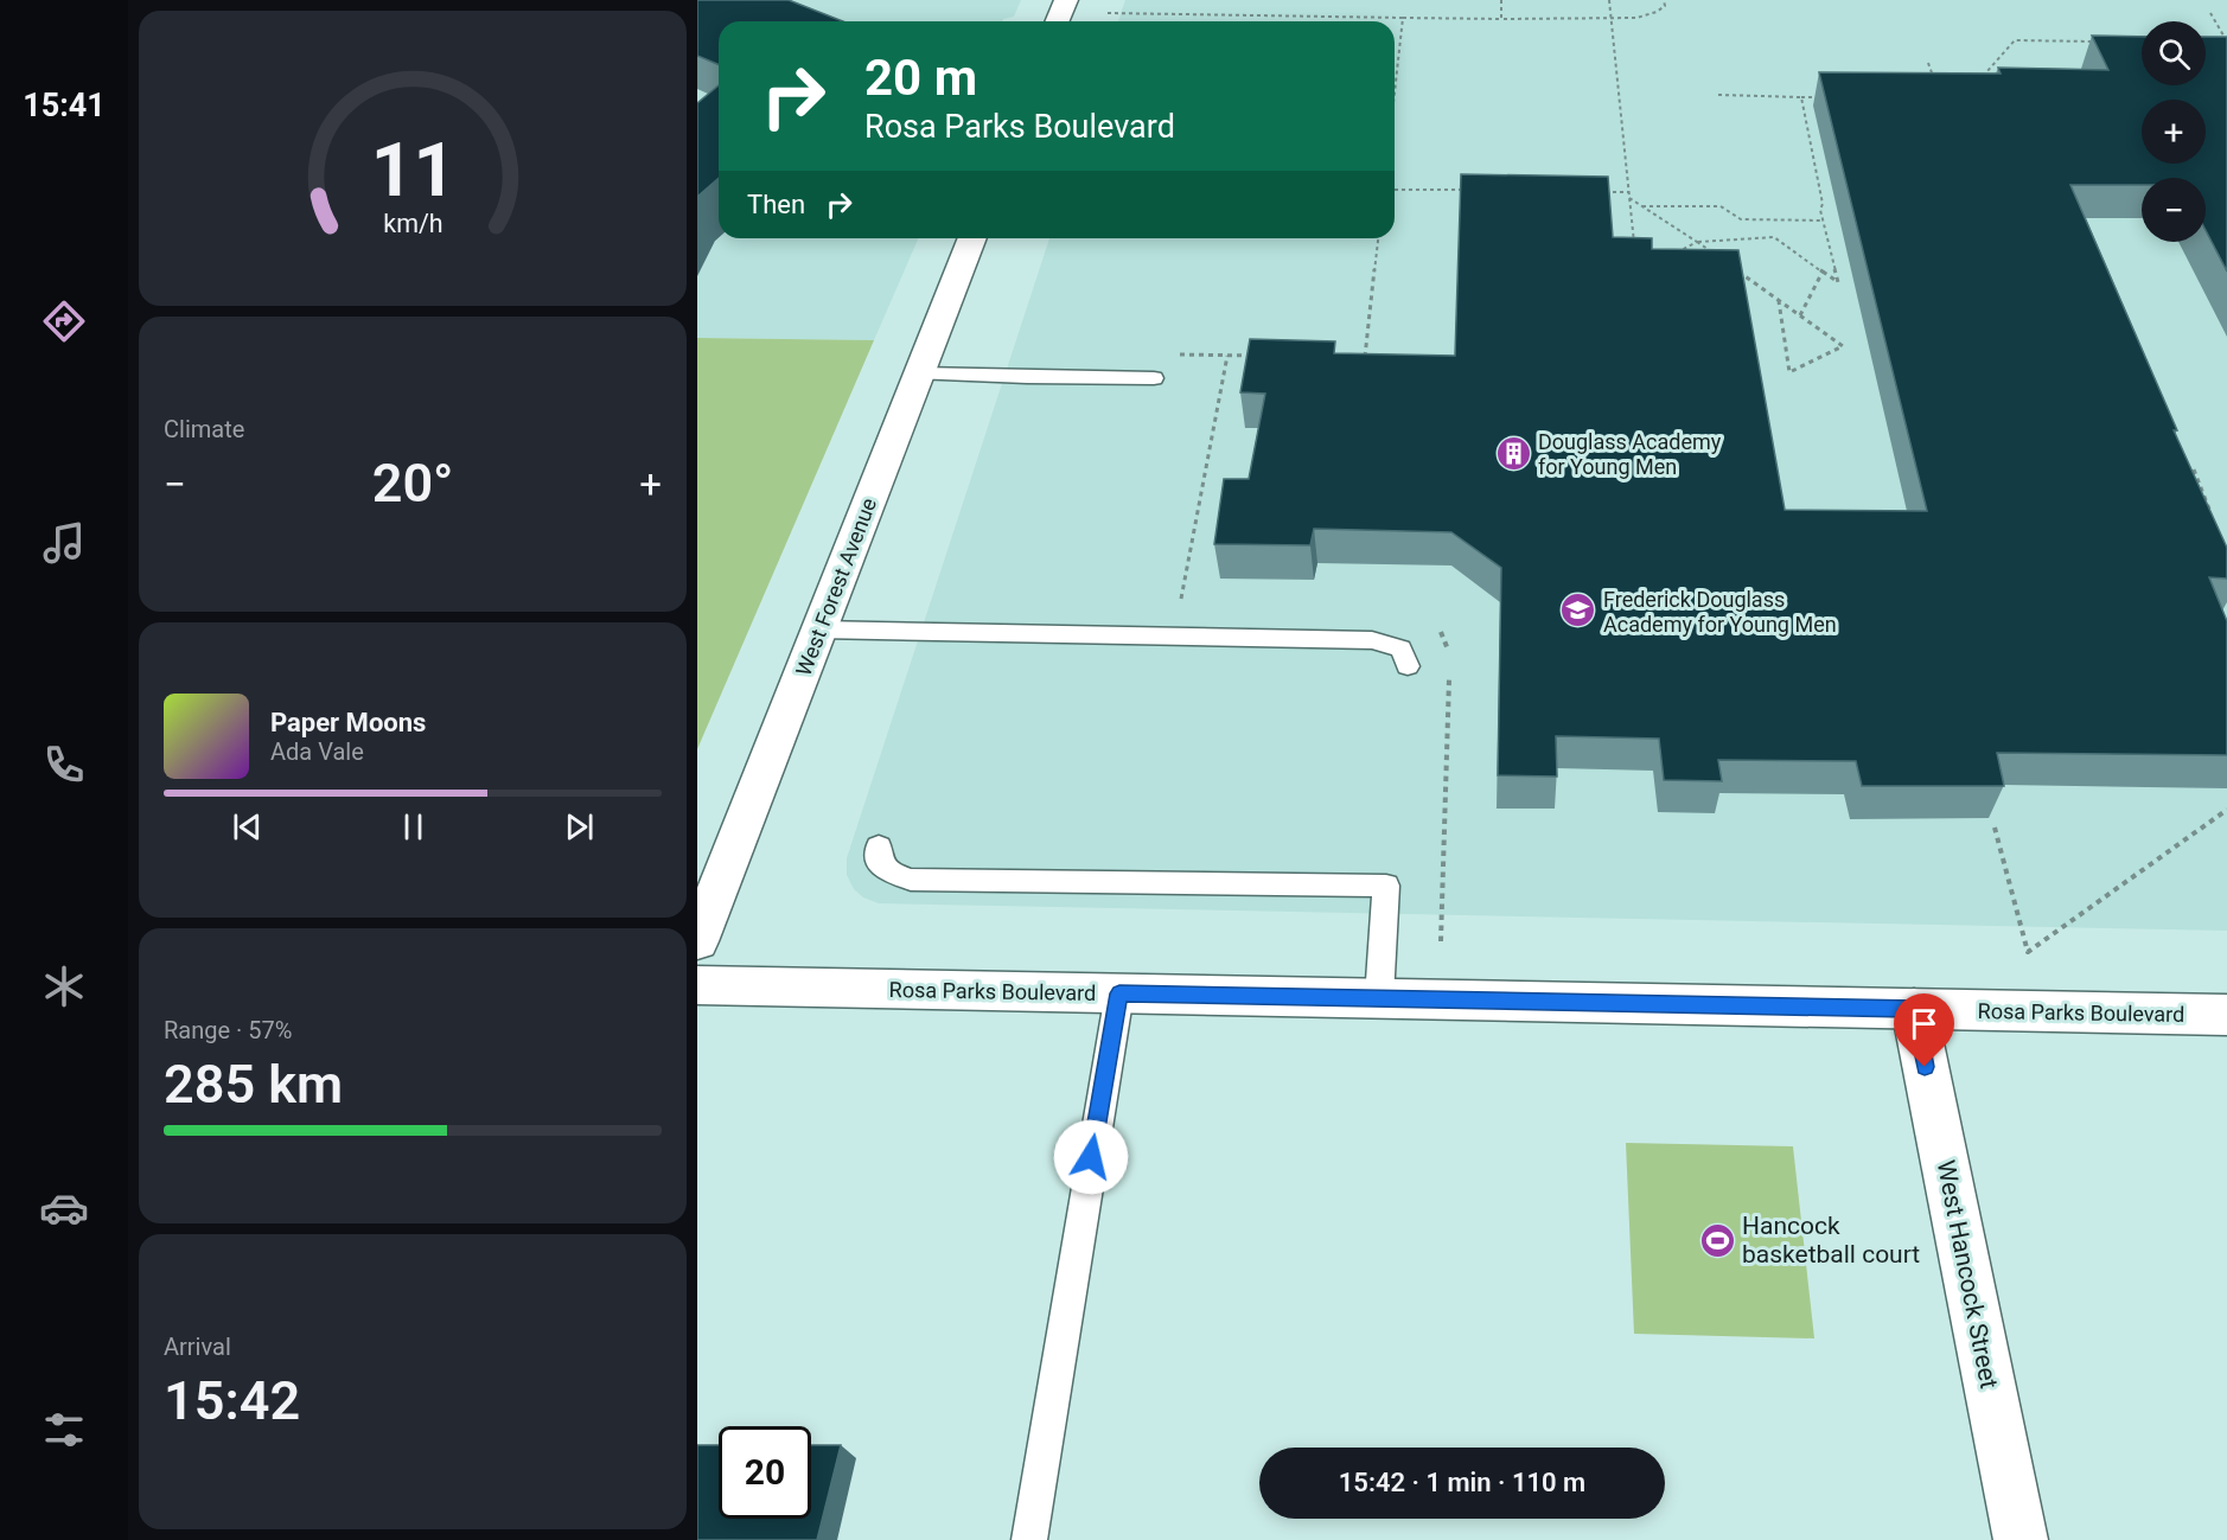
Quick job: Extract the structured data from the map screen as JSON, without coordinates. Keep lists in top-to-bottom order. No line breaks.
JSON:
{"streets":{"street":["West Forest Avenue","Rosa Parks Boulevard","West Hancock Street"]},"crossings":[["Rosa Parks Boulevard","West Hancock Street"]],"places":{"building":["Douglass Academy for Young Men"],"school or university":["Frederick Douglass Academy for Young Men"],"sports":["Hancock basketball court"]},"page":{"tabs":"15:41","map_buttons":["+","−"],"turn":["20 m","Rosa Parks Boulevard"],"then":"Then","tile":["Climate",["Range · 57%","285 km"],["Arrival","15:42"]],"heat":["−","20°","+"],"song":["Paper Moons","Ada Vale"],"limit":"20","trip":"15:42 · 1 min · 110 m","gauge":["11","km/h"]}}
